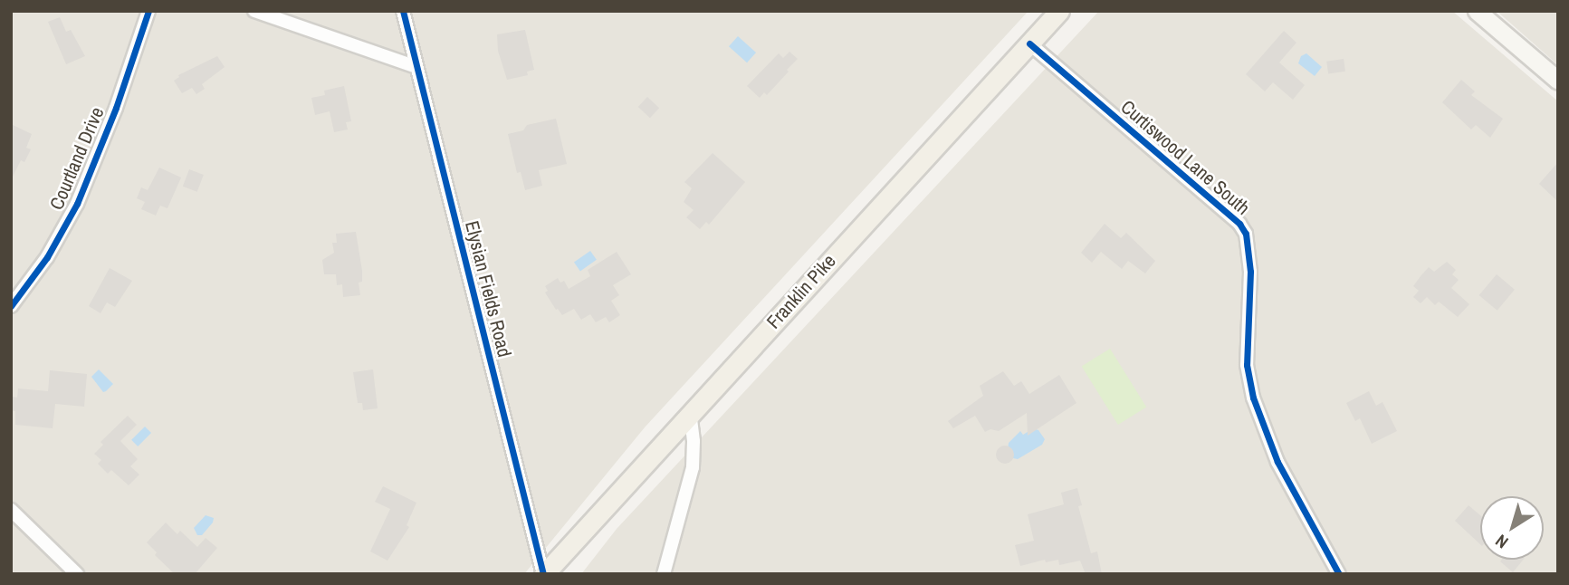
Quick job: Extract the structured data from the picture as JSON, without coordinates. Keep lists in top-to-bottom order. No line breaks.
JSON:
{"streets":{"main road":["Franklin Pike"],"street":["Curtiswood Lane South","Courtland Drive","Elysian Fields Road"]},"crossings":[["Curtiswood Lane South","Franklin Pike"],["Elysian Fields Road","Franklin Pike"]],"north":"bottom left"}
